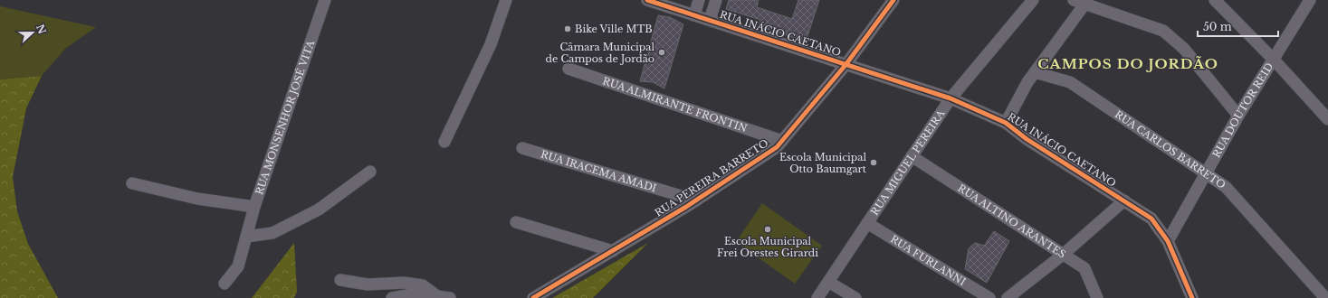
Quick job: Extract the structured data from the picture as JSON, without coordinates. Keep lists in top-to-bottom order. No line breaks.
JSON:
{"streets":{"street":["RUA INÁCIO CAETANO","RUA ALMIRANTE FRONTIN","RUA DOUTOR REID","RUA MONSENHOR JOSÉ VITA","RUA CARLOS BARRETO","RUA MIGUEL PEREIRA","RUA IRACEMA AMADI","RUA PEREIRA BARRETO","RUA ALTINO ARANTES","RUA FURLANNI"]},"crossings":[["RUA INÁCIO CAETANO","RUA DOUTOR REID"],["RUA INÁCIO CAETANO","RUA MIGUEL PEREIRA"],["RUA INÁCIO CAETANO","RUA PEREIRA BARRETO"],["RUA ALMIRANTE FRONTIN","RUA PEREIRA BARRETO"],["RUA DOUTOR REID","RUA CARLOS BARRETO"],["RUA MIGUEL PEREIRA","RUA ALTINO ARANTES"],["RUA MIGUEL PEREIRA","RUA FURLANNI"],["RUA IRACEMA AMADI","RUA PEREIRA BARRETO"]],"districts":["CAMPOS DO JORDÃO"],"places":["Bike Ville MTB","Câmara Municipal de Campos de Jordão","Escola Municipal Otto Baumgart","Escola Municipal Frei Orestes Girardi"],"scale_bar":"50 m","north":"right"}
